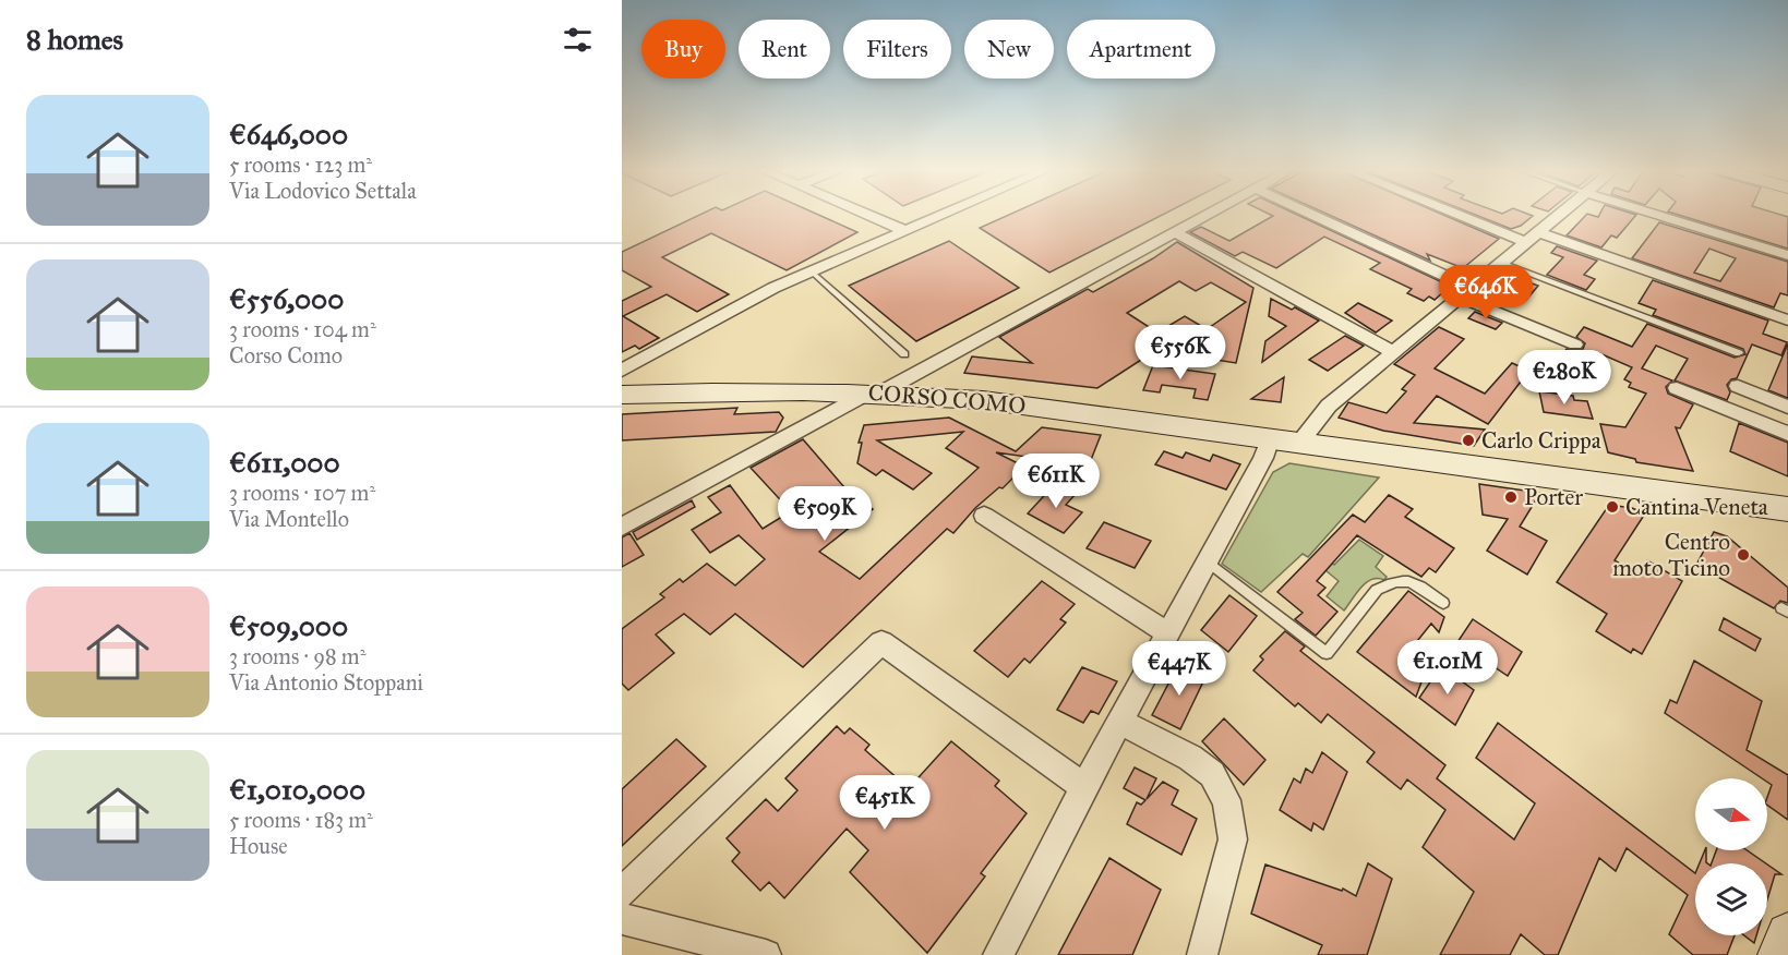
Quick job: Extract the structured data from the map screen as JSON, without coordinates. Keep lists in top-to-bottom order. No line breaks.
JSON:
{"streets":{"main road":["CORSO COMO"]},"places":["Carlo Crippa","Porter","Cantina Veneta","Centro moto Ticino"],"north":"right","page":{"heading":"8 homes","chip":["Buy","Rent","Filters","New","Apartment"],"list":[{"name":"€646,000","note":"5 rooms · 123 m² · Via Lodovico Settala"},{"name":"€556,000","note":"3 rooms · 104 m² · Corso Como"},{"name":"€611,000","note":"3 rooms · 107 m² · Via Montello"},{"name":"€509,000","note":"3 rooms · 98 m² · Via Antonio Stoppani"},{"name":"€1,010,000","note":"5 rooms · 183 m² · House"}],"price":["€646K","€556K","€280K","€611K","€509K","€1.01M","€447K","€451K"]}}
